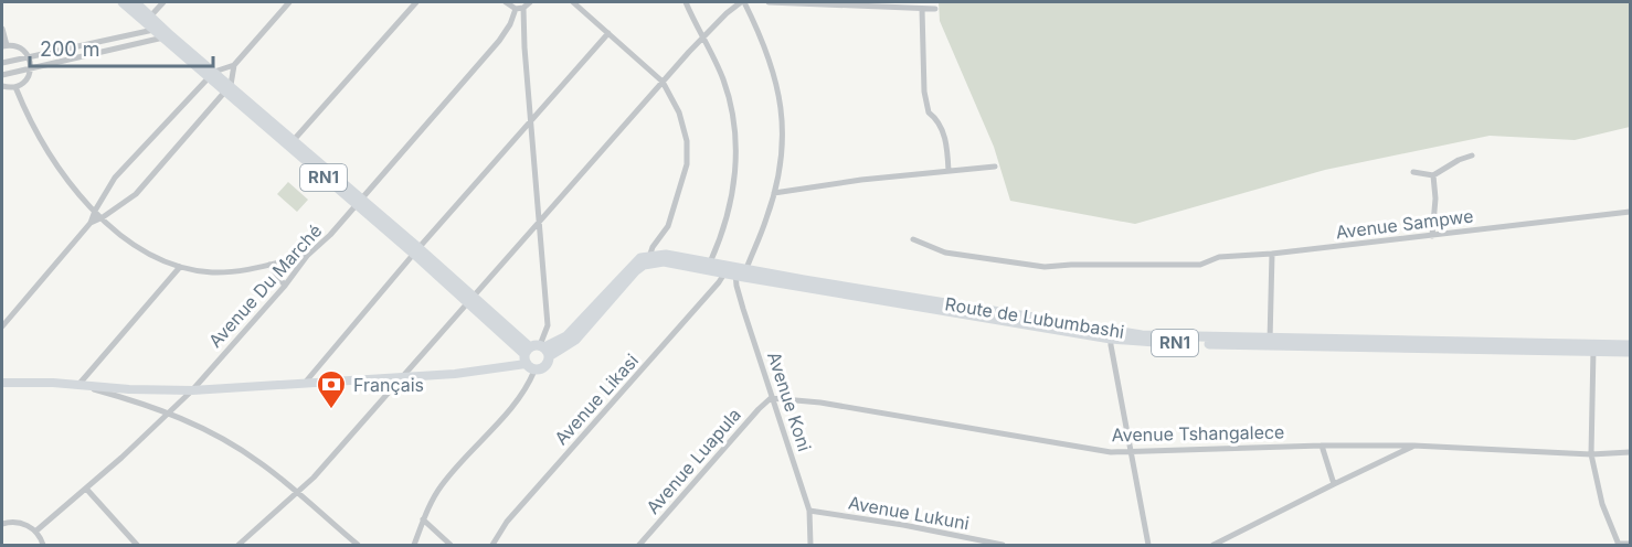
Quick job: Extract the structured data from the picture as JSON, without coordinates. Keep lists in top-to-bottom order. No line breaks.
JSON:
{"streets":{"highway":["RN1","Route de Lubumbashi"],"street":["Avenue Sampwe","Avenue Du Marché","Avenue Likasi","Avenue Koni","Avenue Tshangalece","Avenue Luapula","Avenue Lukuni"]},"crossings":[["RN1","Avenue Du Marché"],["Route de Lubumbashi","Avenue Likasi"],["Route de Lubumbashi","Avenue Koni"],["Avenue Likasi","Avenue Koni"],["Avenue Koni","Avenue Tshangalece"],["Avenue Koni","Avenue Luapula"],["Avenue Koni","Avenue Lukuni"],["Avenue Tshangalece","Avenue Luapula"]],"places":{"bank":["Français"]},"scale_bar":"200 m"}
